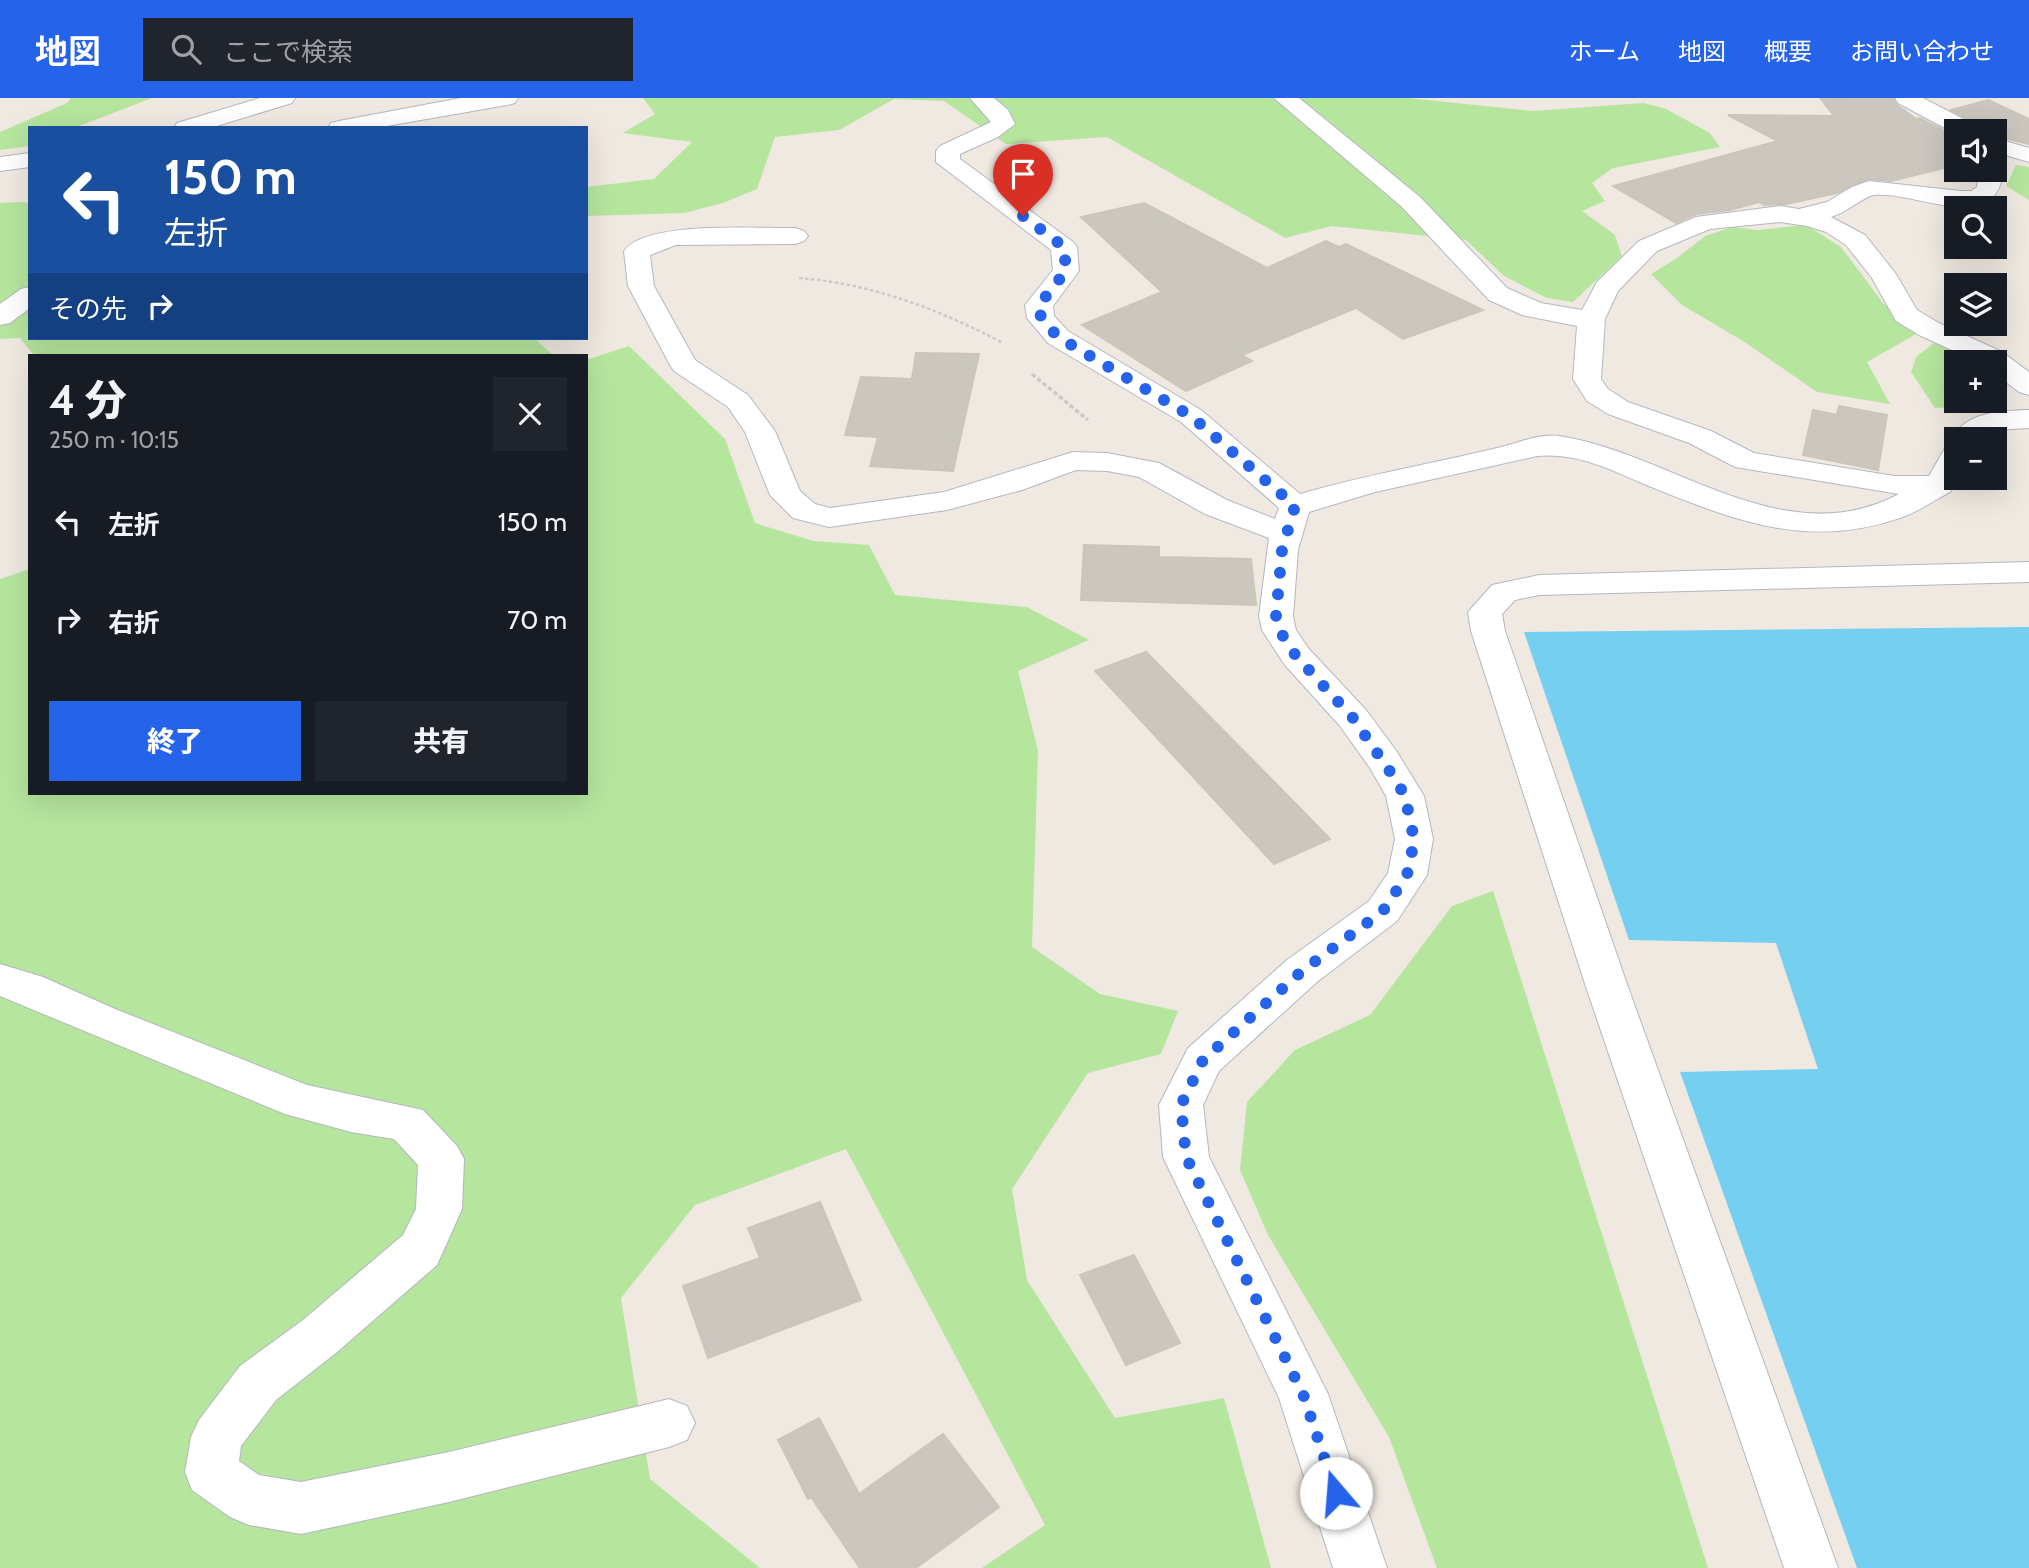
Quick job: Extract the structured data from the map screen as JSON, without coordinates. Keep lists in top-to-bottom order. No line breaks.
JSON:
{"page":{"header":"地図","search":"ここで検索","nav":["ホーム","地図","概要","お問い合わせ"],"map_buttons":["+","−"],"turn":["150 m","左折"],"then":"その先","heading":["4 分","250 m · 10:15"],"list":[{"name":"左折","value":"150 m"},{"name":"右折","value":"70 m"}],"buttons":["終了","共有"]}}
